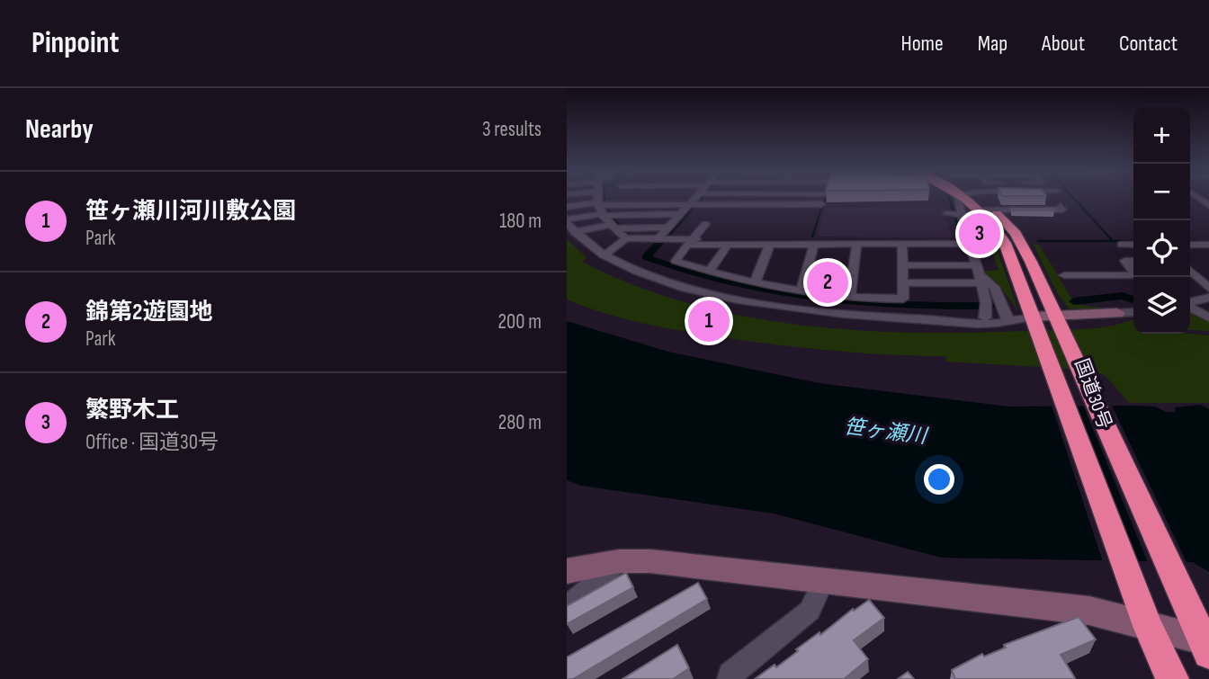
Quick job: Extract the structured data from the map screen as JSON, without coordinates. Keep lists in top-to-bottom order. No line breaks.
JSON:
{"streets":{"highway":["国道30号"]},"water":["笹ヶ瀬川"],"page":{"header":"Pinpoint","nav":["Home","Map","About","Contact"],"heading":["Nearby","3 results"],"map_buttons":["+","−"],"list":[{"mark":"1","name":"笹ヶ瀬川河川敷公園","note":"Park","value":"180 m"},{"mark":"2","name":"錦第2遊園地","note":"Park","value":"200 m"},{"mark":"3","name":"繁野木工","note":"Office · 国道30号","value":"280 m"}],"pins":["3","2","1"]}}
